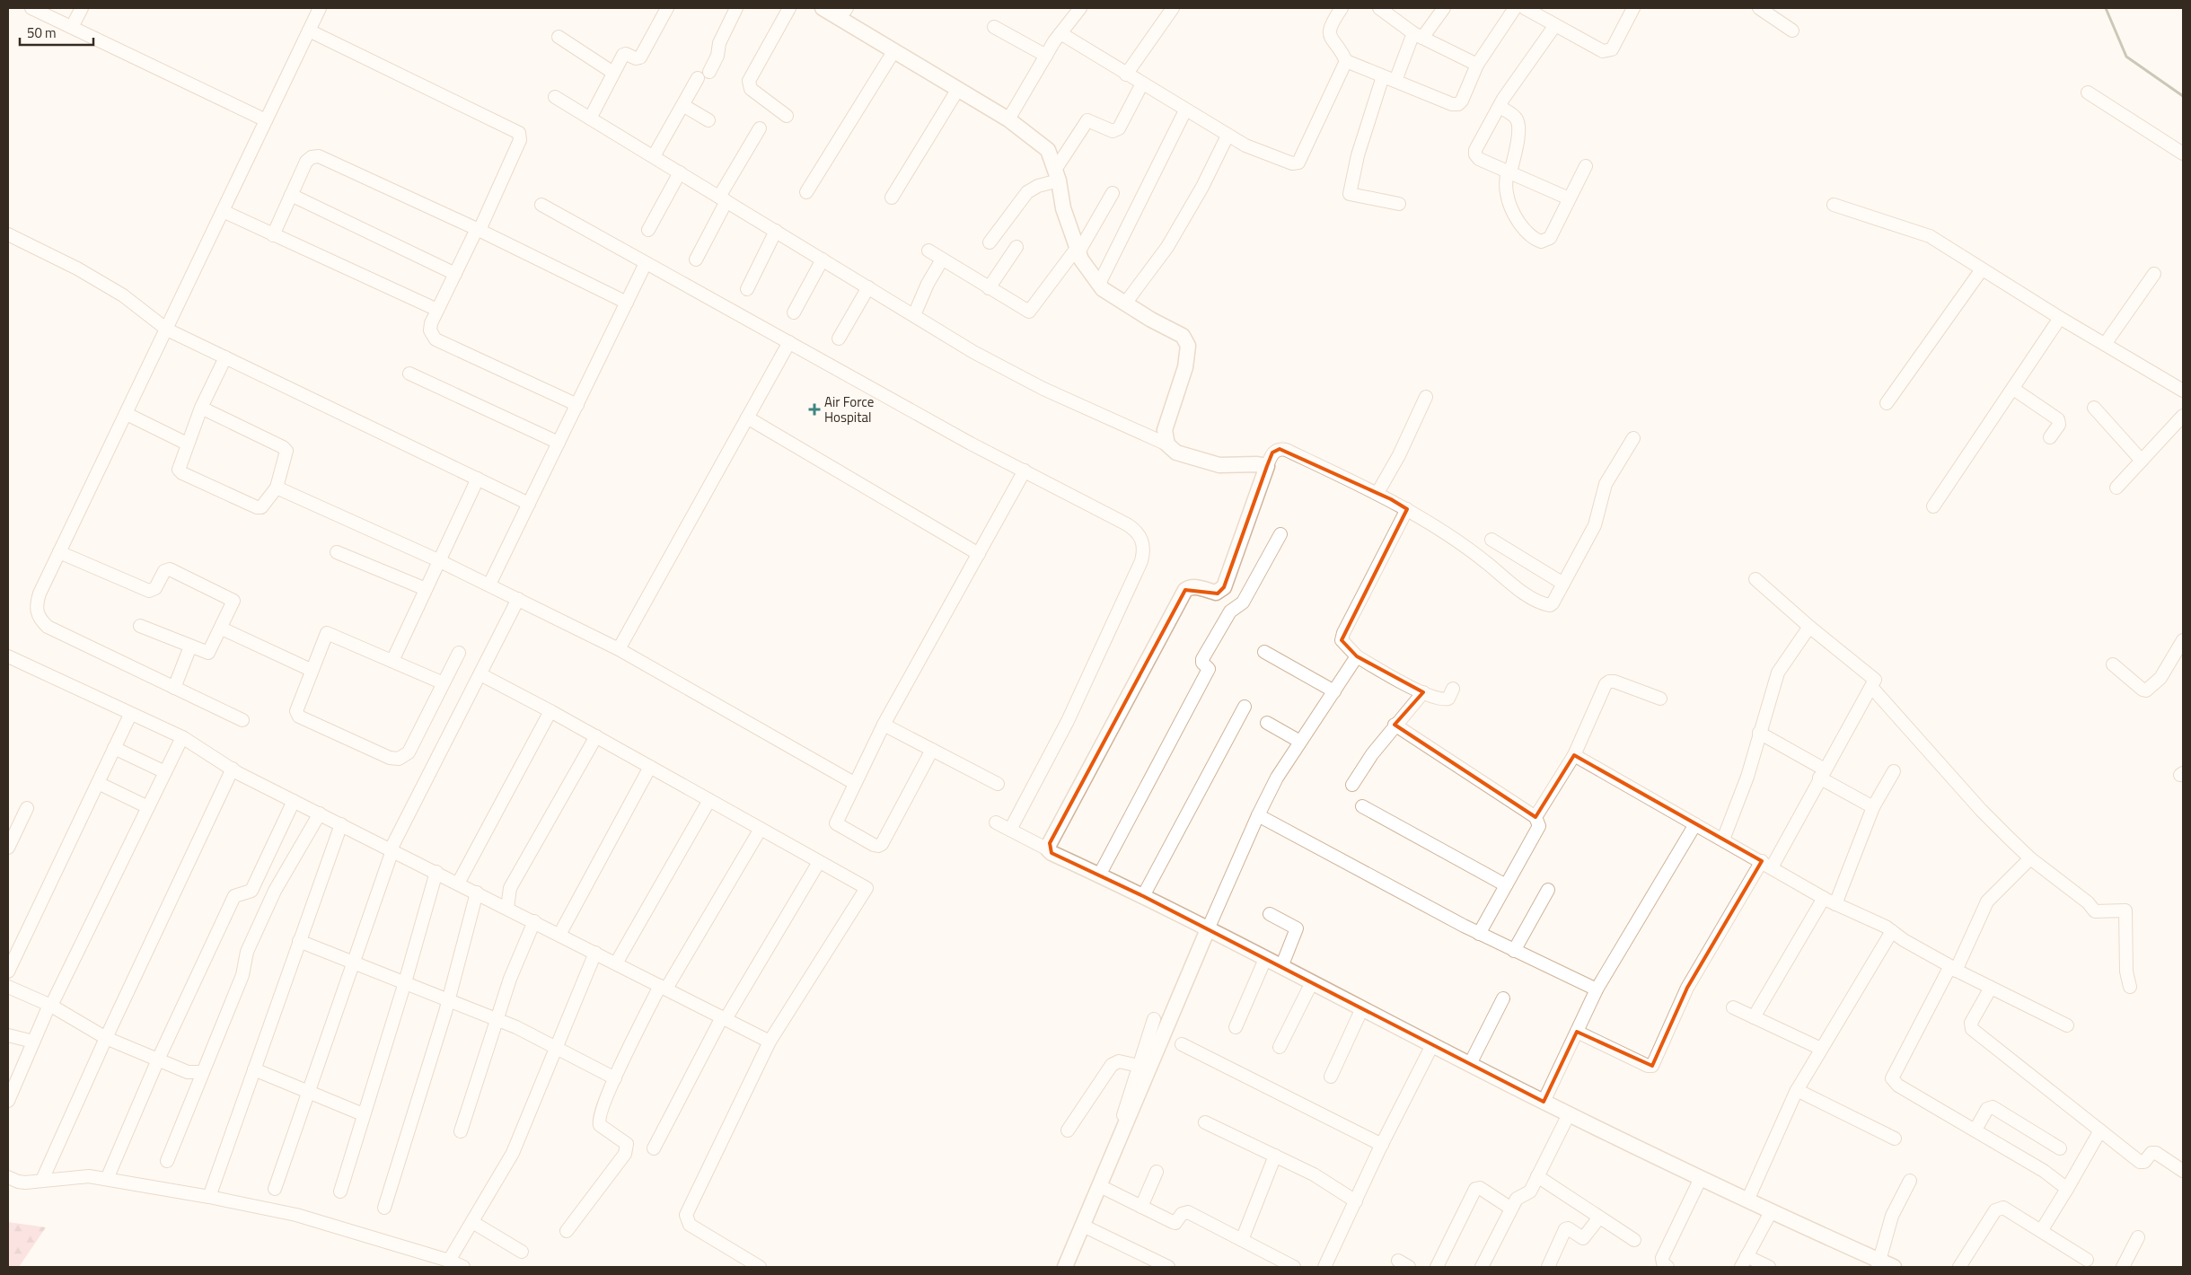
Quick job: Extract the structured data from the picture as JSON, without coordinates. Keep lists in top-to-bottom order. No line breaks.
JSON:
{"places":{"health":["Air Force Hospital"]},"scale_bar":"50 m"}
